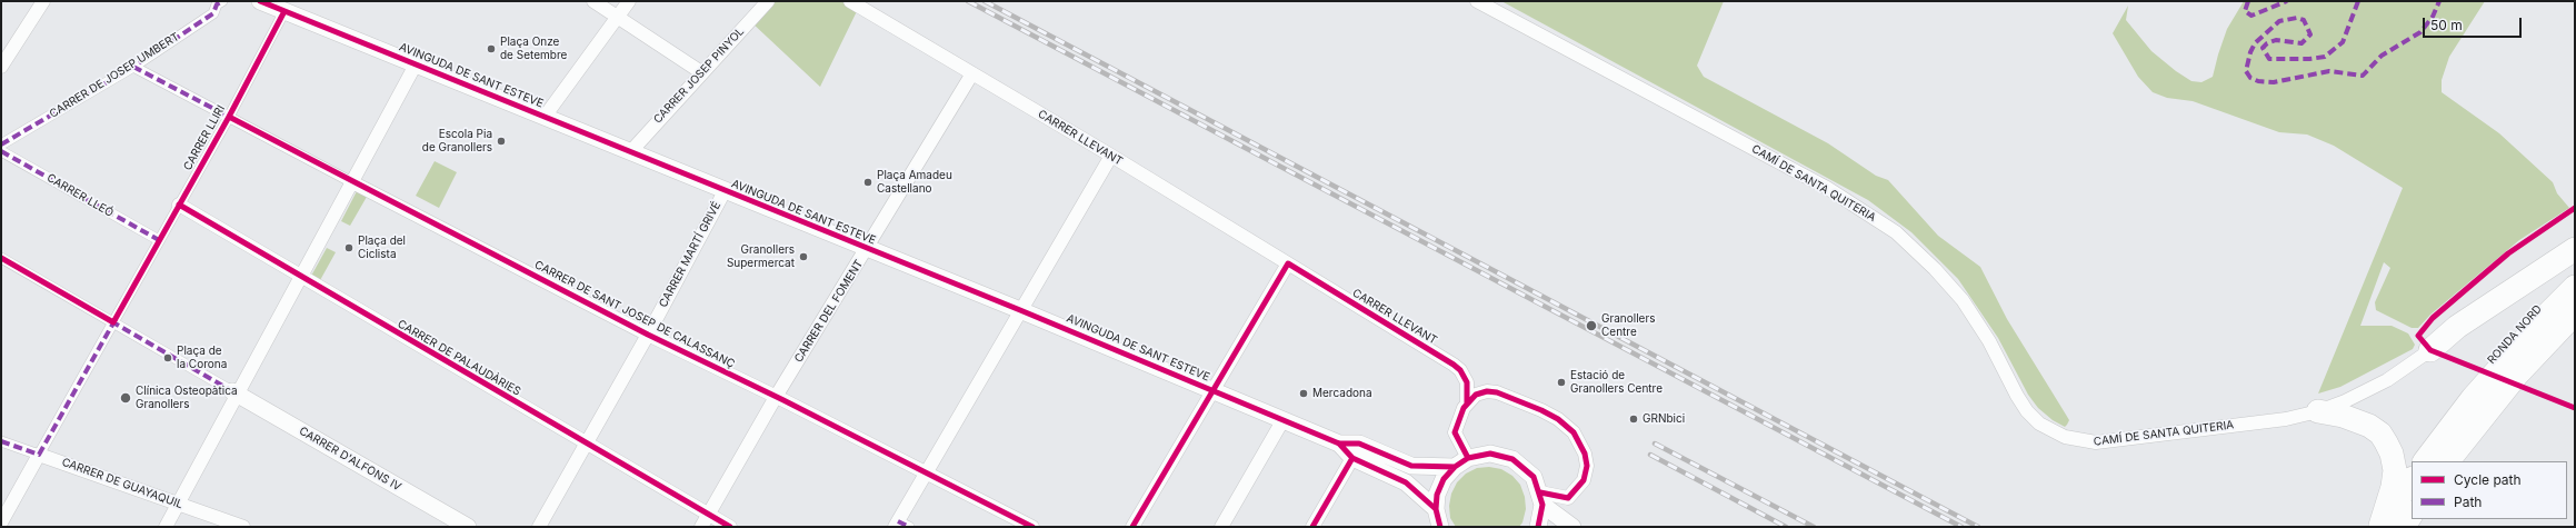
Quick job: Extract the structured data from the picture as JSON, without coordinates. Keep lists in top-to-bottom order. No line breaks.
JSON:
{"streets":{"highway":["RONDA NORD"],"street":["CARRER DE JOSEP UMBERT","AVINGUDA DE SANT ESTEVE","CARRER JOSEP PINYOL","CARRER LLIRI","CARRER LLEVANT","CAMÍ DE SANTA QUITERIA","CARRER LLEÓ","CARRER MARTÍ GRIVÉ","CARRER DEL FOMENT","CARRER DE SANT JOSEP DE CALASSANÇ","CARRER DE PALAUDÀRIES","CARRER D'ALFONS IV","CARRER DE GUAYAQUIL"]},"crossings":[["CARRER DE JOSEP UMBERT","CARRER DE SANT JOSEP DE CALASSANÇ"],["AVINGUDA DE SANT ESTEVE","CARRER JOSEP PINYOL"],["AVINGUDA DE SANT ESTEVE","CARRER LLIRI"],["AVINGUDA DE SANT ESTEVE","CARRER LLEVANT"],["AVINGUDA DE SANT ESTEVE","CARRER MARTÍ GRIVÉ"],["AVINGUDA DE SANT ESTEVE","CARRER DEL FOMENT"],["CARRER LLIRI","CARRER LLEÓ"],["CARRER LLIRI","CARRER DE SANT JOSEP DE CALASSANÇ"],["CARRER LLIRI","CARRER DE PALAUDÀRIES"],["CARRER LLEVANT","CARRER DEL FOMENT"],["CARRER MARTÍ GRIVÉ","CARRER DE SANT JOSEP DE CALASSANÇ"],["CARRER MARTÍ GRIVÉ","CARRER DE PALAUDÀRIES"],["CARRER DEL FOMENT","CARRER DE SANT JOSEP DE CALASSANÇ"],["CARRER DEL FOMENT","CARRER DE PALAUDÀRIES"]],"places":["Plaça Onze de Setembre","Escola Pia de Granollers","Plaça Amadeu Castellano","Plaça del Ciclista","Granollers Supermercat","Granollers Centre","Plaça de la Corona","Estació de Granollers Centre","Mercadona","Clínica Osteopàtica Granollers","GRNbici"],"legend":["Cycle path","Path"],"scale_bar":"50 m"}
